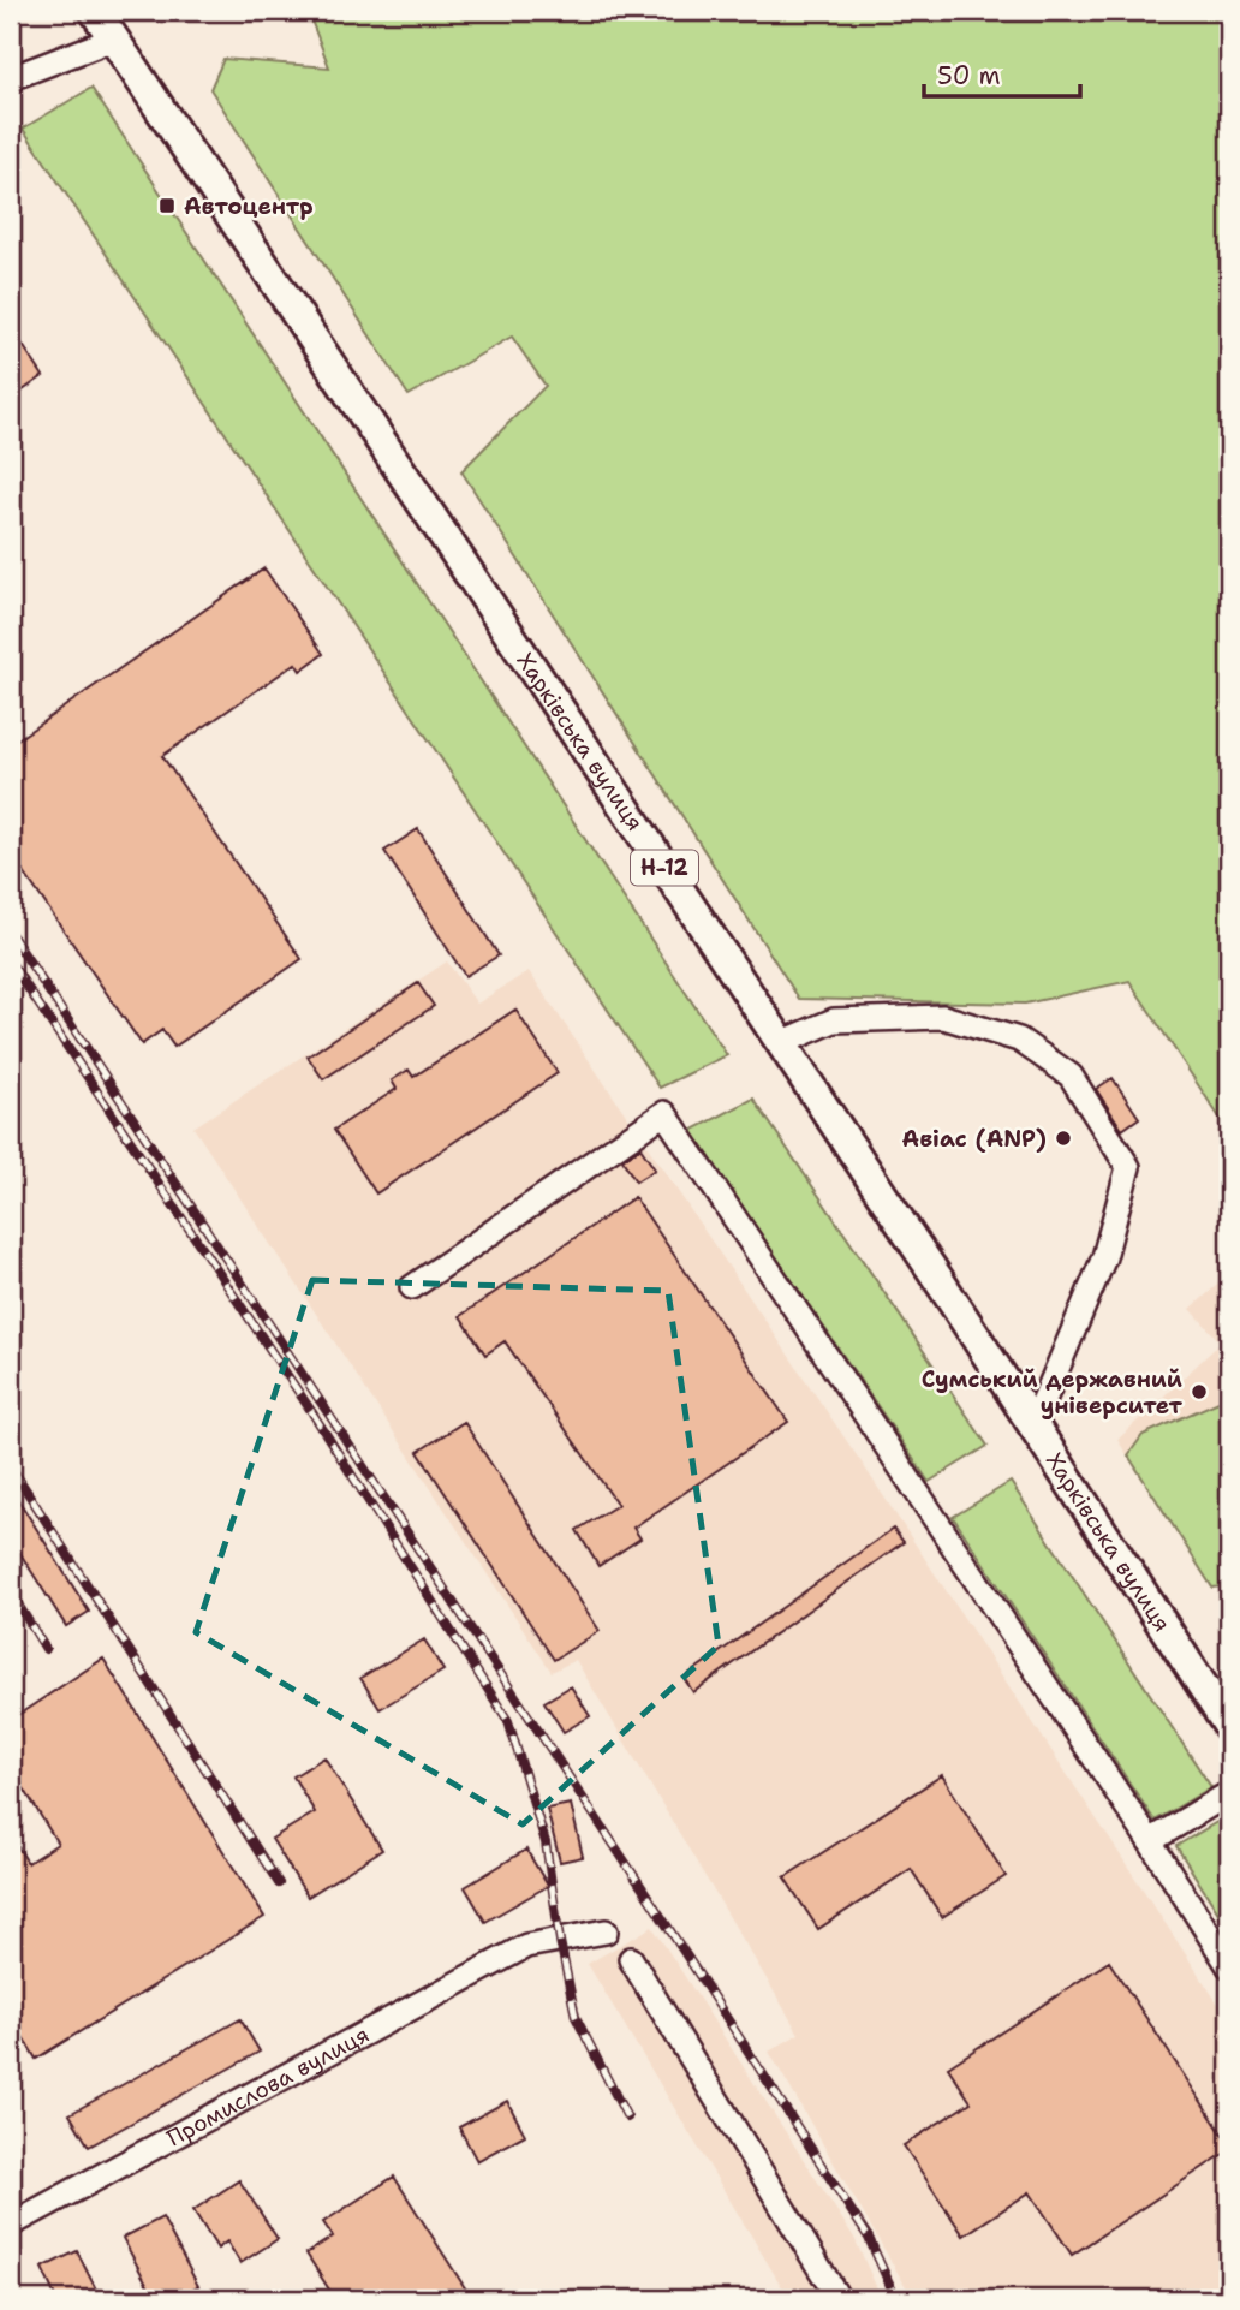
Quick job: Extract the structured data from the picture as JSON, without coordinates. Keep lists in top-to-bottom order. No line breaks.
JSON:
{"streets":{"main road":["Харківська вулиця","Н-12"],"street":["Промислова вулиця"]},"places":{"transit":["Автоцентр"],"other":["Авіас (ANP)","Сумський державний університет"]},"scale_bar":"50 m"}
